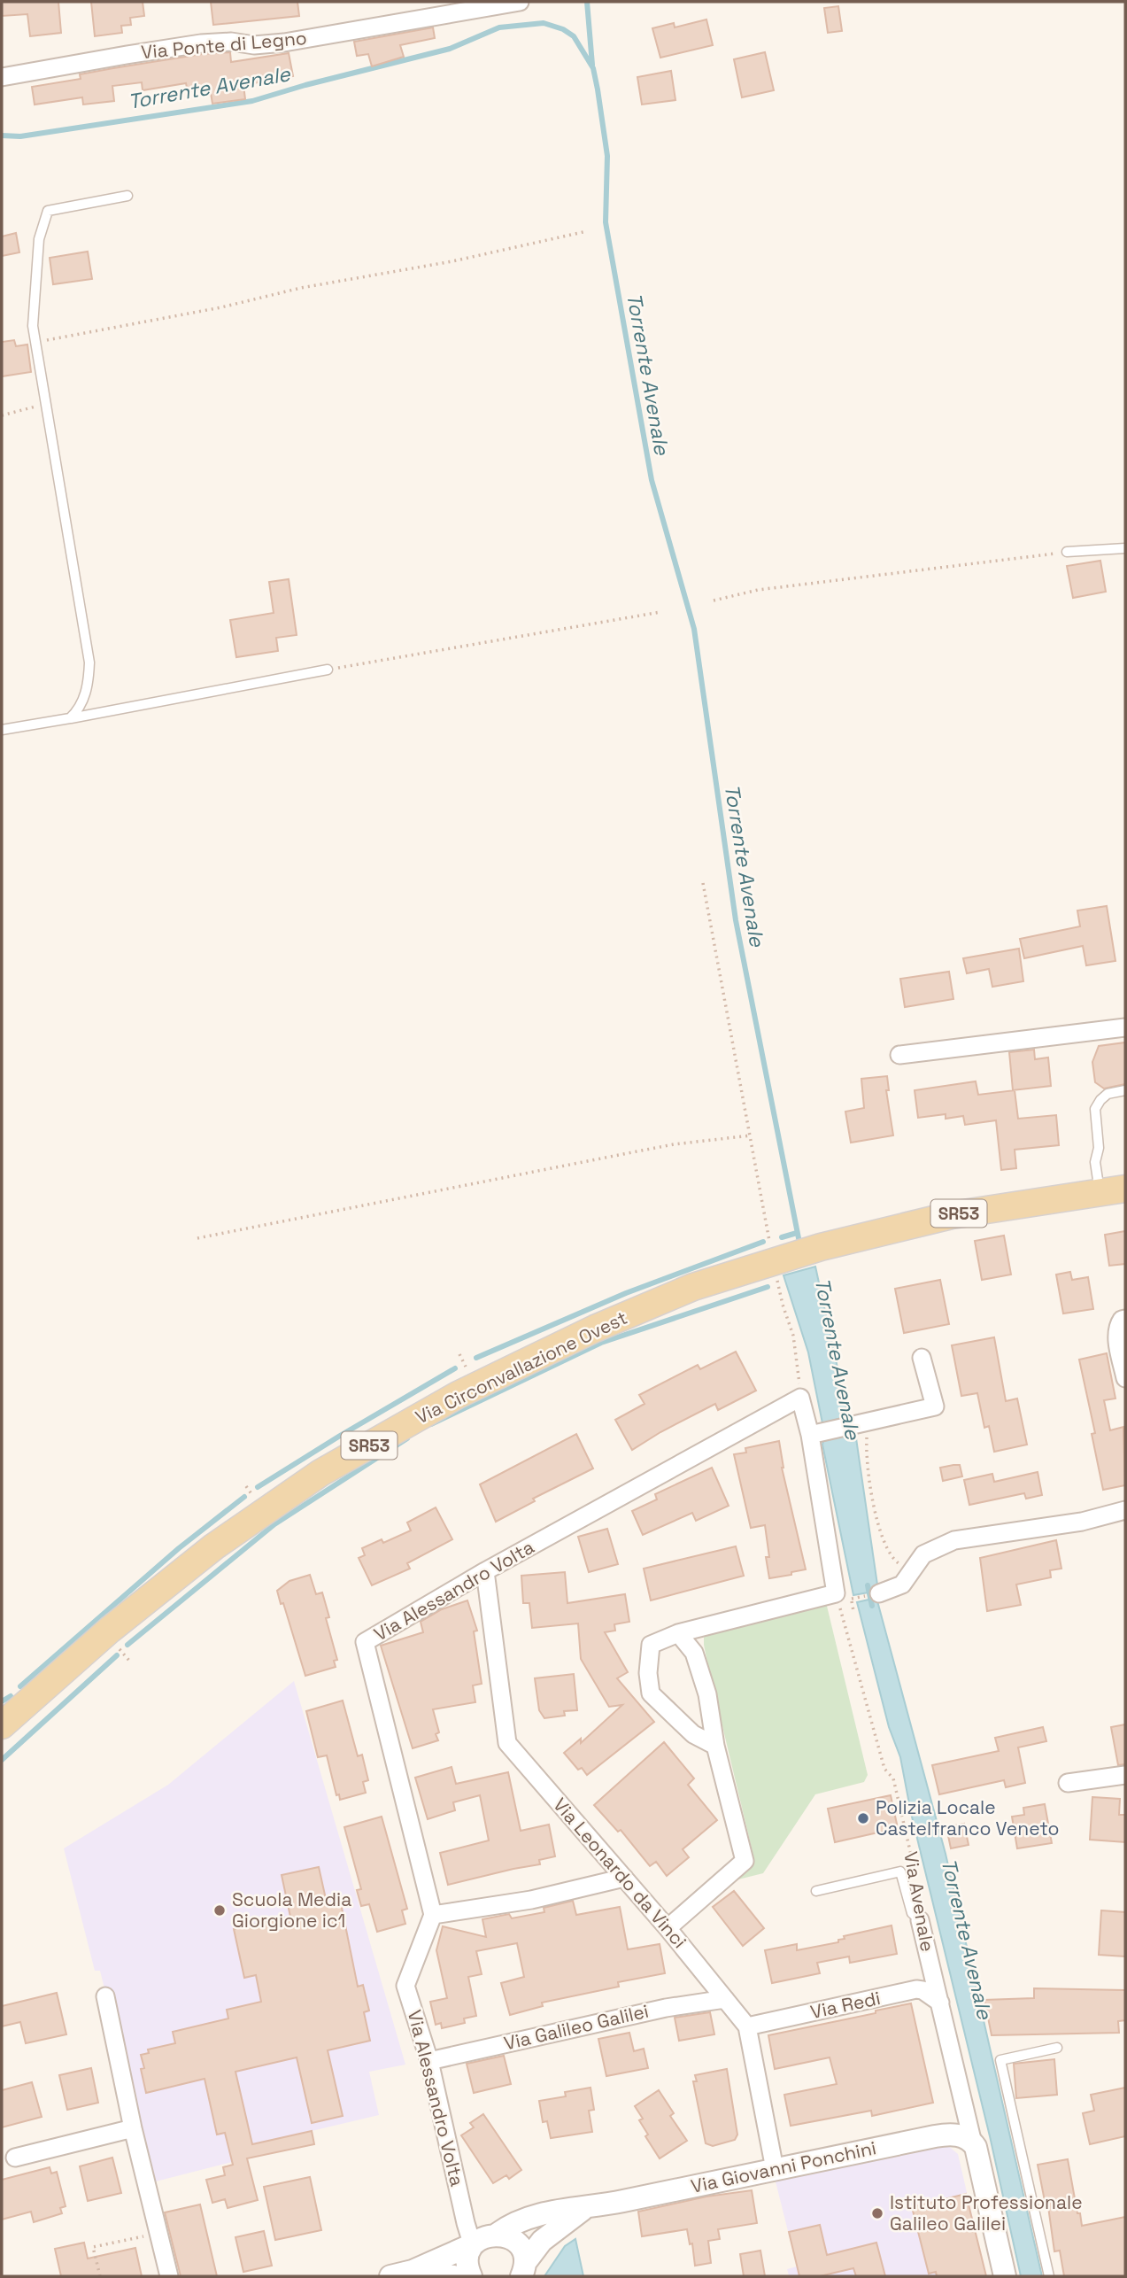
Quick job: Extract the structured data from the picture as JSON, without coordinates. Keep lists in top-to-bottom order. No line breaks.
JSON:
{"streets":{"main road":["SR53","Via Circonvallazione Ovest"],"street":["Via Ponte di Legno","Via Alessandro Volta","Via Leonardo da Vinci","Via Avenale","Via Redi","Via Galileo Galilei","Via Giovanni Ponchini"]},"crossings":[["Via Alessandro Volta","Via Leonardo da Vinci"],["Via Alessandro Volta","Via Galileo Galilei"],["Via Alessandro Volta","Via Giovanni Ponchini"],["Via Leonardo da Vinci","Via Redi"],["Via Leonardo da Vinci","Via Galileo Galilei"],["Via Leonardo da Vinci","Via Giovanni Ponchini"],["Via Avenale","Via Redi"],["Via Avenale","Via Giovanni Ponchini"]],"water":["Torrente Avenale"],"places":["Polizia Locale Castelfranco Veneto","Scuola Media Giorgione ic1","Istituto Professionale Galileo Galilei"]}
